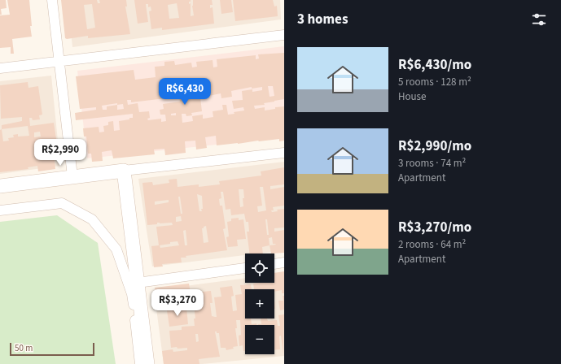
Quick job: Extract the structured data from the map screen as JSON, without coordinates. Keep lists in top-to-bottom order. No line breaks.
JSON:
{"scale_bar":"50 m","page":{"heading":"3 homes","list":[{"name":"R$6,430/mo","note":"5 rooms · 128 m² · House"},{"name":"R$2,990/mo","note":"3 rooms · 74 m² · Apartment"},{"name":"R$3,270/mo","note":"2 rooms · 64 m² · Apartment"}],"price":["R$6,430","R$2,990","R$3,270"],"map_buttons":["+","−"],"scale":"50 m"}}
